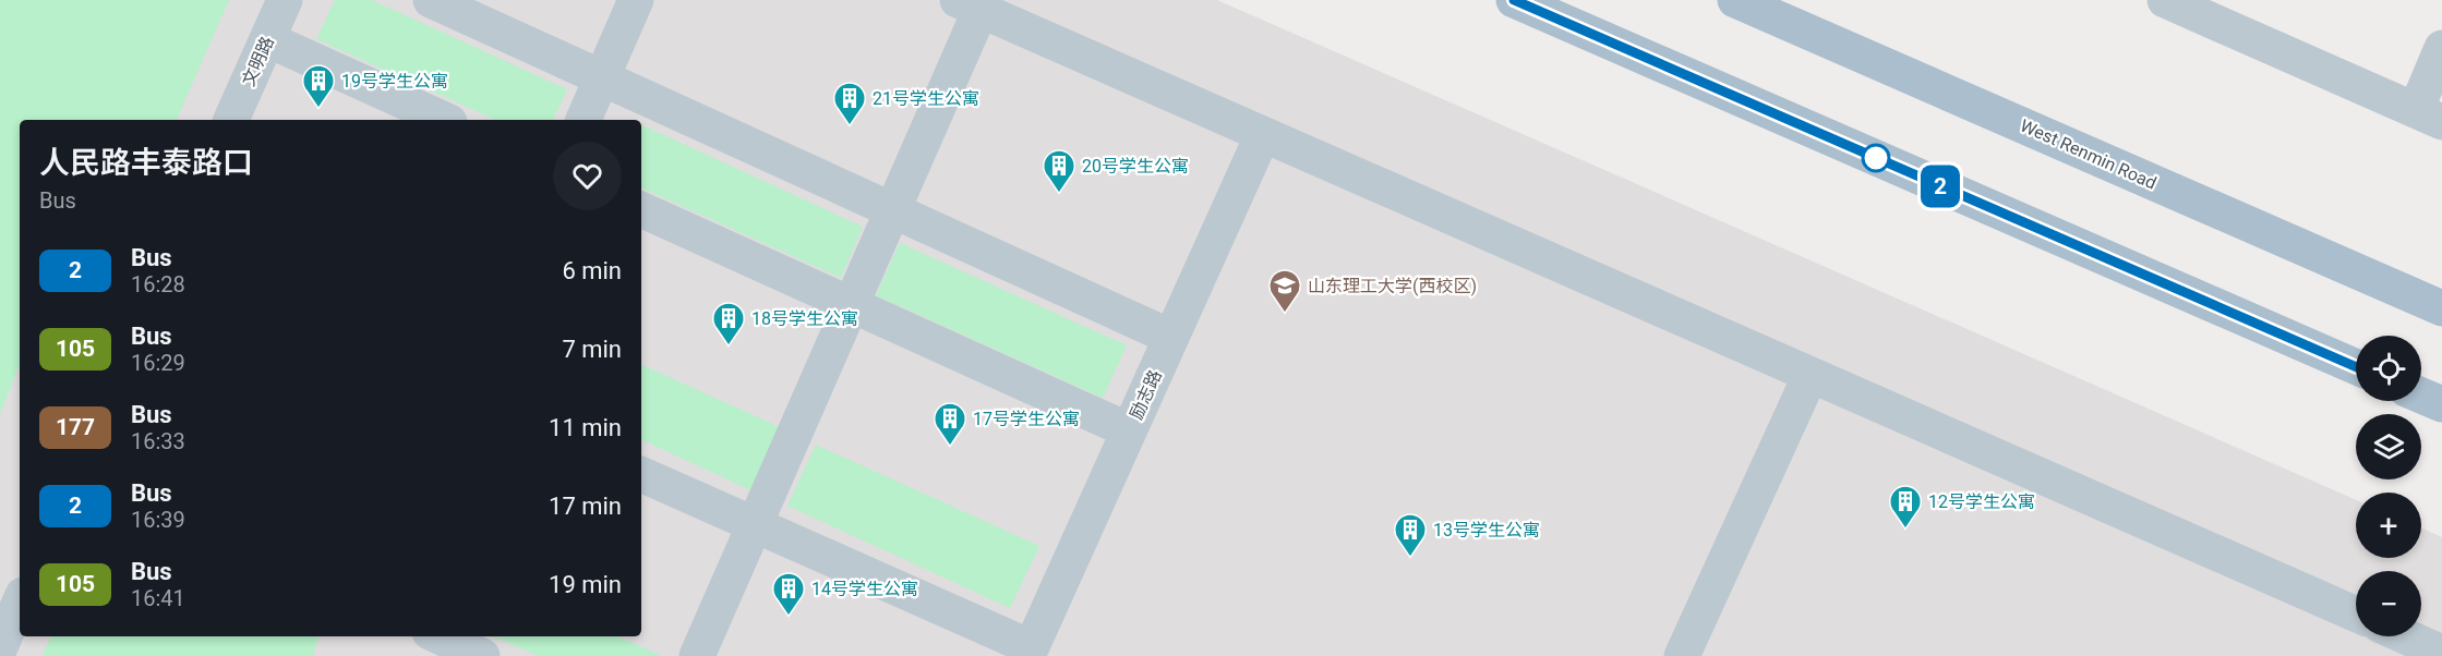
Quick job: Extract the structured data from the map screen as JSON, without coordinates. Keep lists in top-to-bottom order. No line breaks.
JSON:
{"streets":{"main road":["West Renmin Road"],"street":["文明路","励志路"]},"places":{"building":["19号学生公寓","21号学生公寓","20号学生公寓","18号学生公寓","17号学生公寓","12号学生公寓","13号学生公寓","14号学生公寓"],"school or university":["山东理工大学(西校区)"]},"lines":["bus line 2"],"page":{"on_map":"2","heading":["人民路丰泰路口","Bus"],"list":[{"mark":"2","name":"Bus","note":"16:28","value":"6 min"},{"mark":"105","name":"Bus","note":"16:29","value":"7 min"},{"mark":"177","name":"Bus","note":"16:33","value":"11 min"},{"mark":"2","name":"Bus","note":"16:39","value":"17 min"},{"mark":"105","name":"Bus","note":"16:41","value":"19 min"}],"map_buttons":["+","−"]}}
